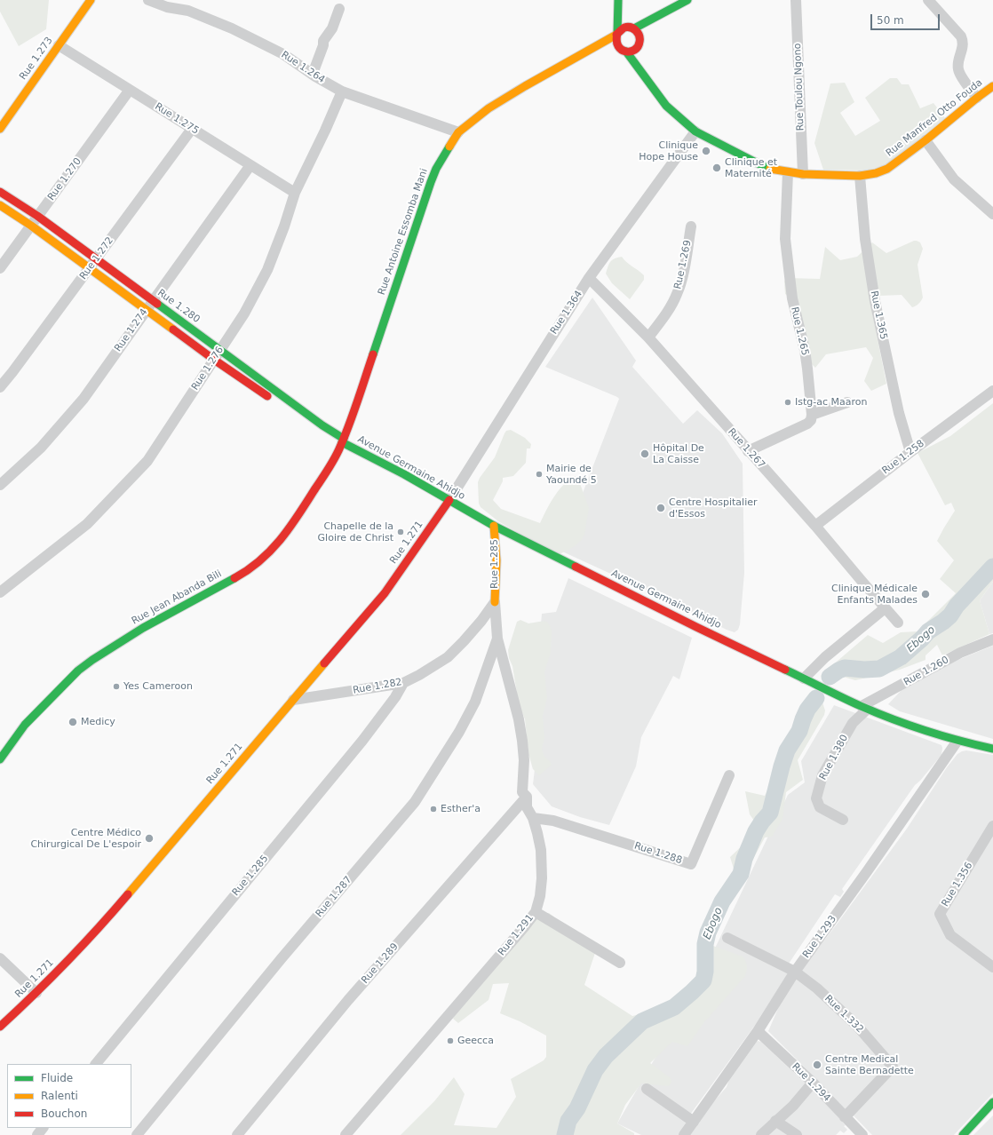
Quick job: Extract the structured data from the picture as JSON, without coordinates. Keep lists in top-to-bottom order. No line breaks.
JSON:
{"streets":{"main road":["Rue 1.273","Rue Manfred Otto Fouda","Rue Antoine Essomba Mani","Rue 1.280","Avenue Germaine Ahidjo","Rue 1.271","Rue 1.285","Rue Jean Abanda Bili"],"street":["Rue 1.264","Rue Toulou Ngono","Rue 1.275","Rue 1.270","Rue 1.272","Rue 1.269","Rue 1.364","Rue 1.365","Rue 1.274","Rue 1.265","Rue 1.276","Rue 1.267","Rue 1.258","Rue 1.260","Rue 1.282","Rue 1.380","Rue 1.288","Rue 1.356","Rue 1.287","Rue 1.291","Rue 1.293","Rue 1.289","Rue 1.332","Rue 1.294"]},"crossings":[["Rue 1.273","Rue 1.275"],["Rue 1.264","Rue Antoine Essomba Mani"],["Rue 1.264","Rue 1.276"],["Rue Toulou Ngono","Rue Manfred Otto Fouda"],["Rue Manfred Otto Fouda","Rue Antoine Essomba Mani"],["Rue Manfred Otto Fouda","Rue 1.364"],["Rue Manfred Otto Fouda","Rue 1.365"],["Rue Manfred Otto Fouda","Rue 1.265"],["Rue 1.275","Rue 1.270"],["Rue 1.275","Rue 1.272"],["Rue 1.275","Rue 1.274"],["Rue 1.275","Rue 1.276"],["Rue 1.270","Rue 1.280"],["Rue Antoine Essomba Mani","Rue 1.280"],["Rue Antoine Essomba Mani","Avenue Germaine Ahidjo"],["Rue Antoine Essomba Mani","Rue Jean Abanda Bili"],["Rue 1.272","Rue 1.280"],["Rue 1.269","Rue 1.267"],["Rue 1.280","Rue 1.274"],["Rue 1.280","Rue 1.276"],["Rue 1.280","Avenue Germaine Ahidjo"],["Rue 1.280","Rue Jean Abanda Bili"],["Rue 1.364","Rue 1.267"],["Rue 1.364","Avenue Germaine Ahidjo"],["Rue 1.364","Rue 1.271"],["Rue 1.365","Rue 1.258"],["Rue 1.267","Rue 1.258"],["Avenue Germaine Ahidjo","Rue 1.271"],["Avenue Germaine Ahidjo","Rue 1.285"],["Avenue Germaine Ahidjo","Rue Jean Abanda Bili"],["Avenue Germaine Ahidjo","Rue 1.260"],["Avenue Germaine Ahidjo","Rue 1.380"],["Avenue Germaine Ahidjo","Rue 1.293"],["Rue 1.271","Rue 1.282"],["Rue 1.285","Rue 1.282"],["Rue 1.285","Rue 1.291"],["Rue 1.260","Rue 1.380"],["Rue 1.282","Rue 1.291"],["Rue 1.288","Rue 1.291"],["Rue 1.287","Rue 1.291"],["Rue 1.291","Rue 1.289"],["Rue 1.293","Rue 1.332"],["Rue 1.293","Rue 1.294"],["Rue 1.332","Rue 1.294"]],"water":["Ebogo"],"places":["Clinique Hope House","Clinique et Maternité","Istg-ac Maaron","Hôpital De La Caisse","Mairie de Yaoundé 5","Centre Hospitalier d'Essos","Chapelle de la Gloire de Christ","Clinique Médicale Enfants Malades","Yes Cameroon","Medicy","Esther'a","Centre Médico Chirurgical De L'espoir","Geecca","Centre Medical Sainte Bernadette"],"legend":["Fluide","Ralenti","Bouchon"],"scale_bar":"50 m"}
